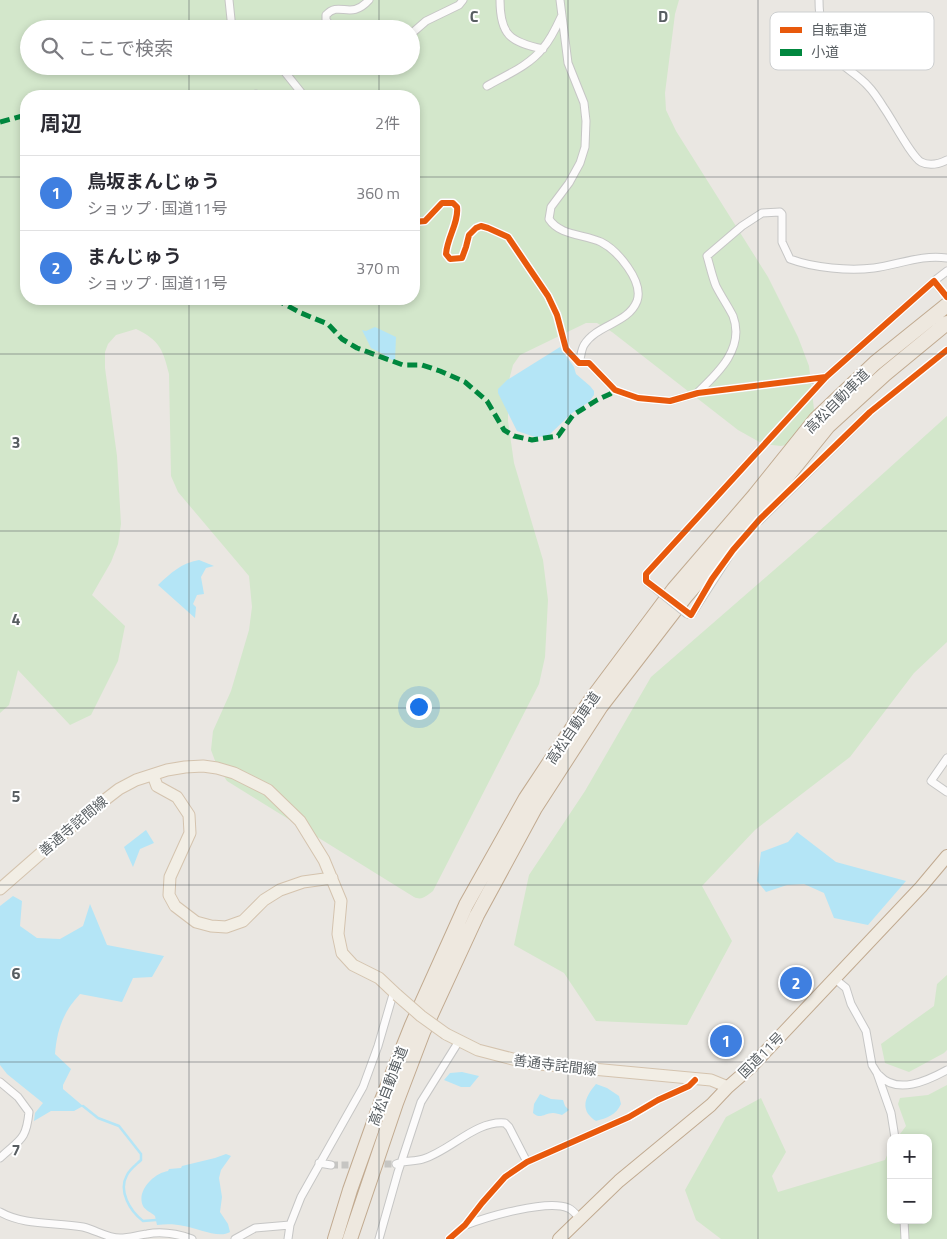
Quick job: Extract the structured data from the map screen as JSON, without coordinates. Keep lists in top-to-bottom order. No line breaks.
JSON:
{"streets":{"highway":["高松自動車道","国道11号"],"main road":["善通寺詫間線"]},"crossings":[["善通寺詫間線","国道11号"]],"legend":["自転車道","小道"],"page":{"search":"ここで検索","heading":["周辺","2件"],"list":[{"mark":"1","name":"鳥坂まんじゅう","note":"ショップ · 国道11号","value":"360 m"},{"mark":"2","name":"まんじゅう","note":"ショップ · 国道11号","value":"370 m"}],"pins":["2","1"],"map_buttons":["+","−"]},"grid":{"columns":["C","D"],"rows":["3","4","5","6","7"]}}
